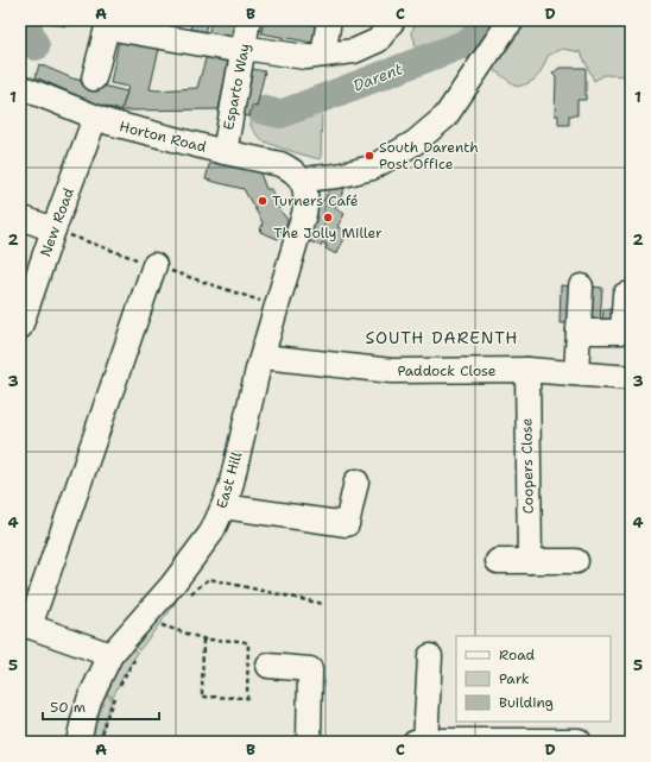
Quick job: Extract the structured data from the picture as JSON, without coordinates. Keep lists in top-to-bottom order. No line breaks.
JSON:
{"streets":{"street":["Esparto Way","Horton Road","New Road","Paddock Close","Coopers Close","East Hill"]},"crossings":[["Esparto Way","Horton Road"],["Horton Road","New Road"],["Horton Road","East Hill"],["Paddock Close","Coopers Close"],["Paddock Close","East Hill"]],"districts":["SOUTH DARENTH"],"water":["Darent"],"places":["South Darenth Post Office","Turners Café","The Jolly Miller"],"legend":["Road","Park","Building"],"scale_bar":"50 m","grid":{"columns":["A","B","C","D"],"rows":["1","2","3","4","5"]}}
